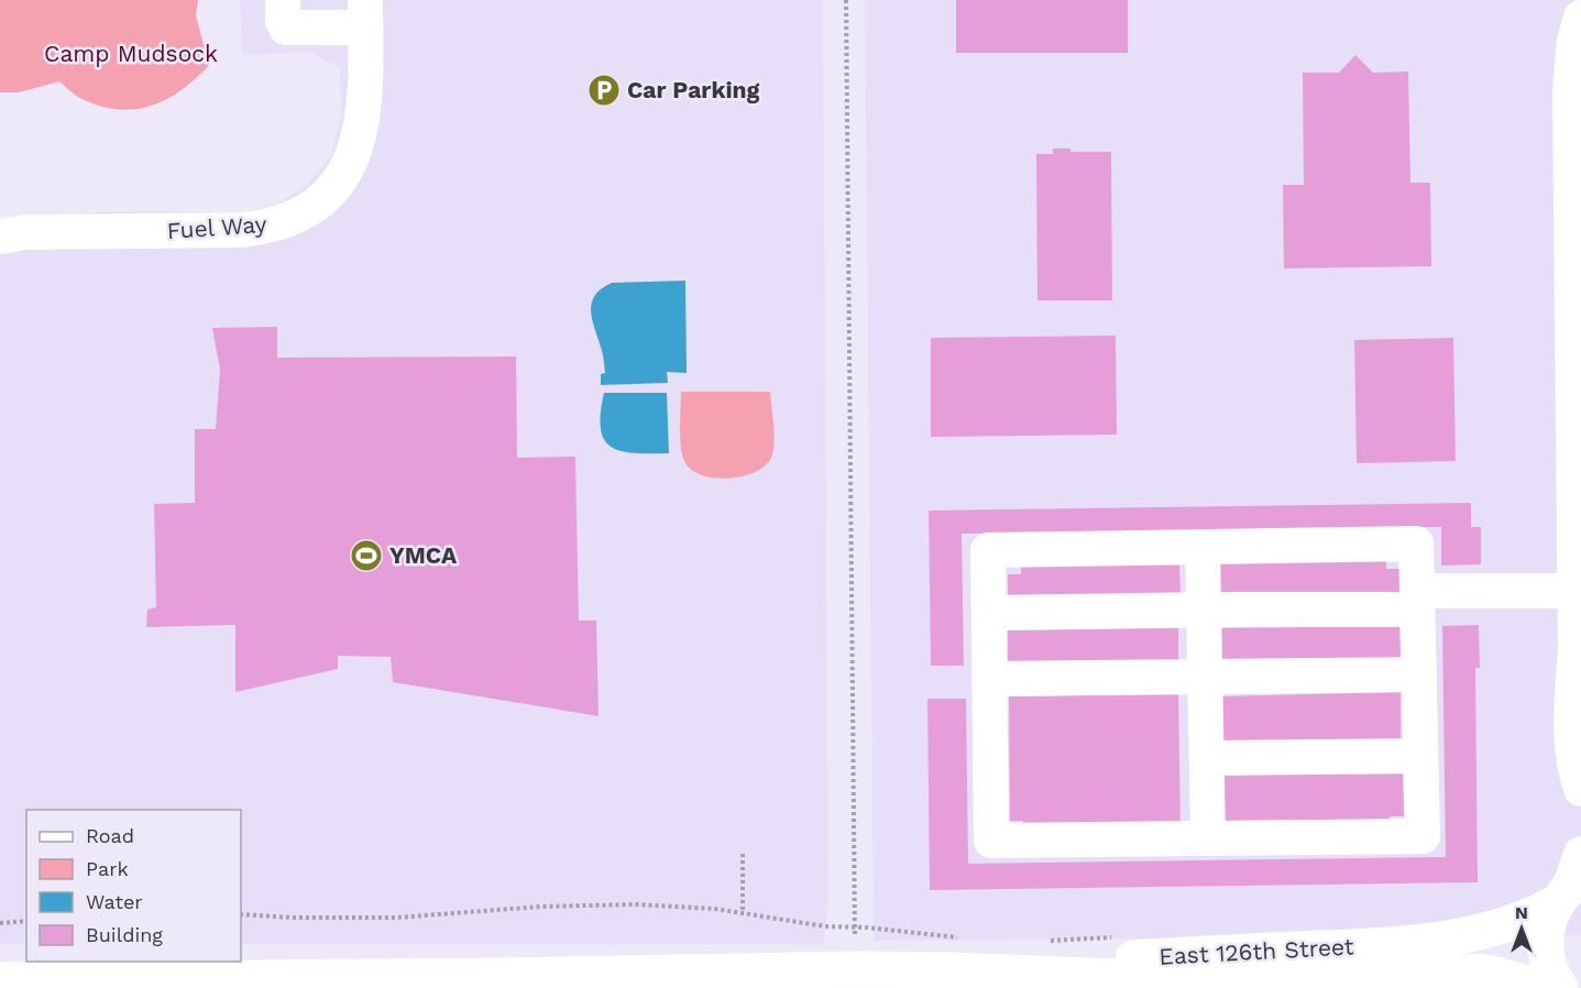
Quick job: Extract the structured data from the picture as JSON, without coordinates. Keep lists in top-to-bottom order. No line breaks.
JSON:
{"streets":{"main road":["East 126th Street"],"street":["Fuel Way"]},"parks":["Camp Mudsock"],"places":{"parking":["Car Parking"],"sports":["YMCA"]},"legend":["Road","Park","Water","Building"],"north":"top"}
